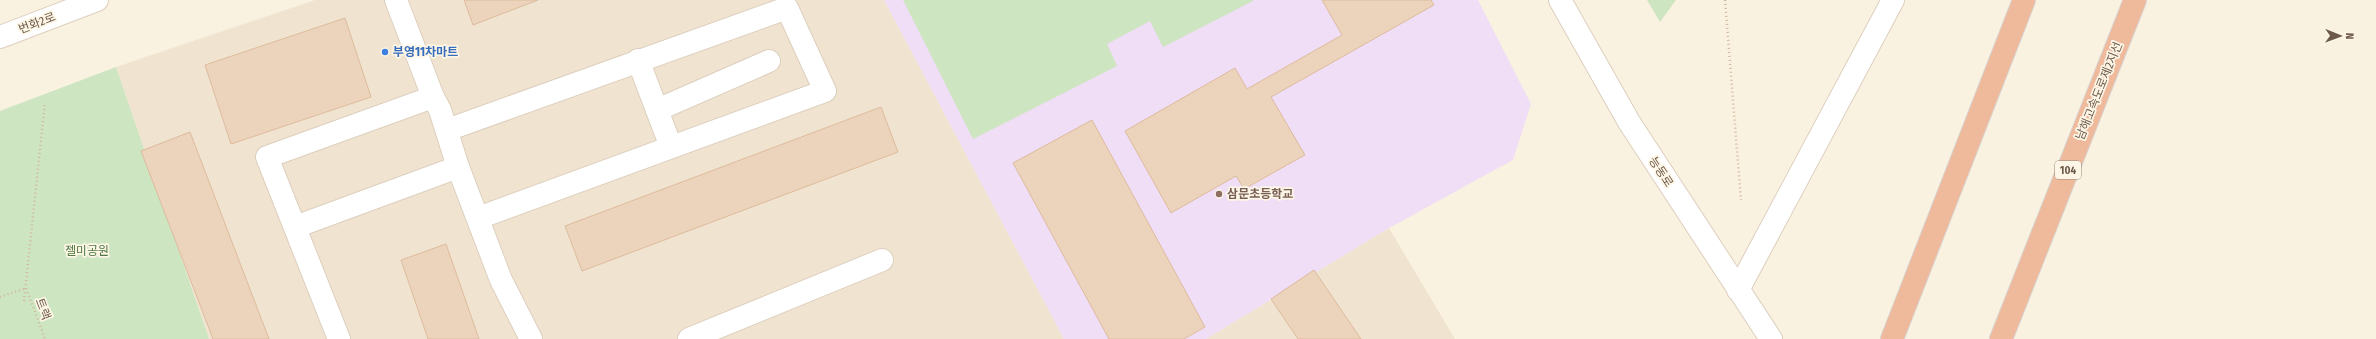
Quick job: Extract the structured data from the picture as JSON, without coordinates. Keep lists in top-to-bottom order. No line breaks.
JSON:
{"streets":{"highway":["남해고속도로제2지선","104"],"street":["번화2로","능동로"],"path":["트랙"]},"parks":["젤미공원"],"places":["부영11차마트","삼문초등학교"],"north":"right"}
